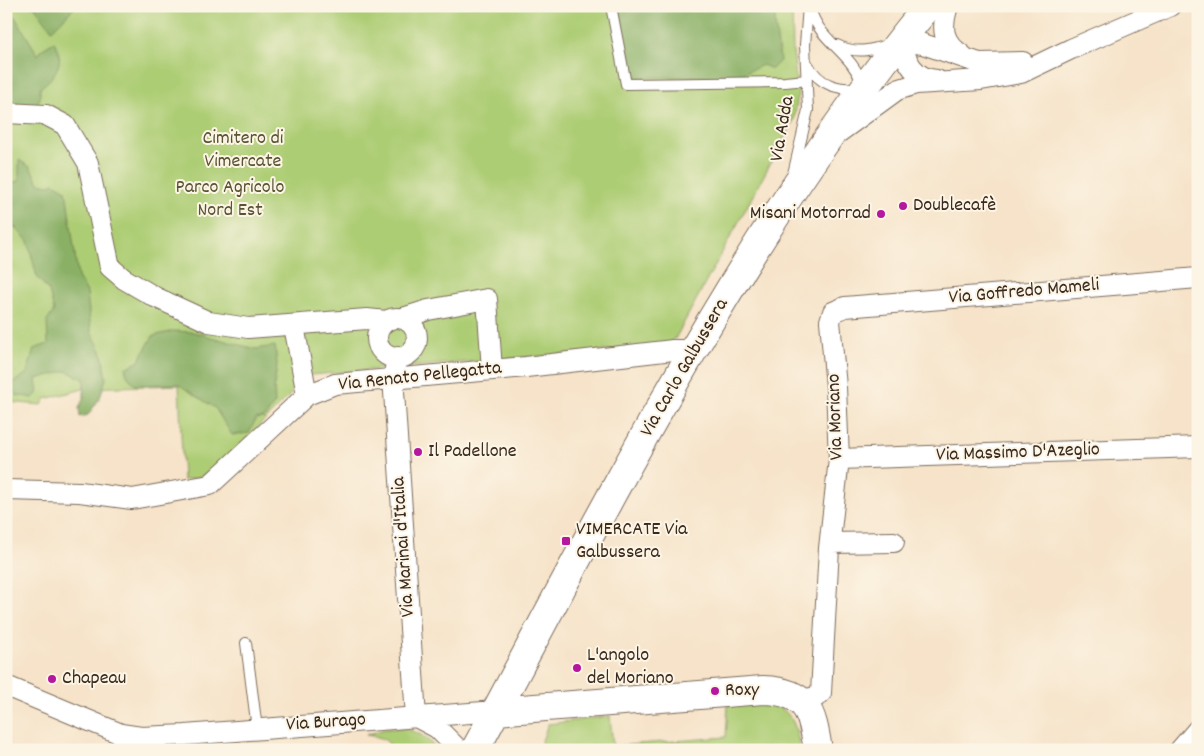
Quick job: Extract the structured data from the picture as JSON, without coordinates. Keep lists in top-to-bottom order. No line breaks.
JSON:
{"streets":{"street":["Via Goffredo Mameli","Via Carlo Galbussera","Via Renato Pellegatta","Via Moriano","Via Massimo D'Azeglio","Via Marinai d'Italia","Via Burago"],"lane":["Via Adda"]},"crossings":[["Via Adda","Via Carlo Galbussera"],["Via Goffredo Mameli","Via Moriano"],["Via Carlo Galbussera","Via Renato Pellegatta"],["Via Carlo Galbussera","Via Burago"],["Via Renato Pellegatta","Via Marinai d'Italia"],["Via Moriano","Via Massimo D'Azeglio"],["Via Moriano","Via Burago"],["Via Marinai d'Italia","Via Burago"]],"parks":["Cimitero di Vimercate","Parco Agricolo Nord Est"],"places":{"other":["Doublecafè","Misani Motorrad","Il Padellone","L'angolo del Moriano","Chapeau","Roxy"],"transit":["VIMERCATE Via Galbussera"]}}
